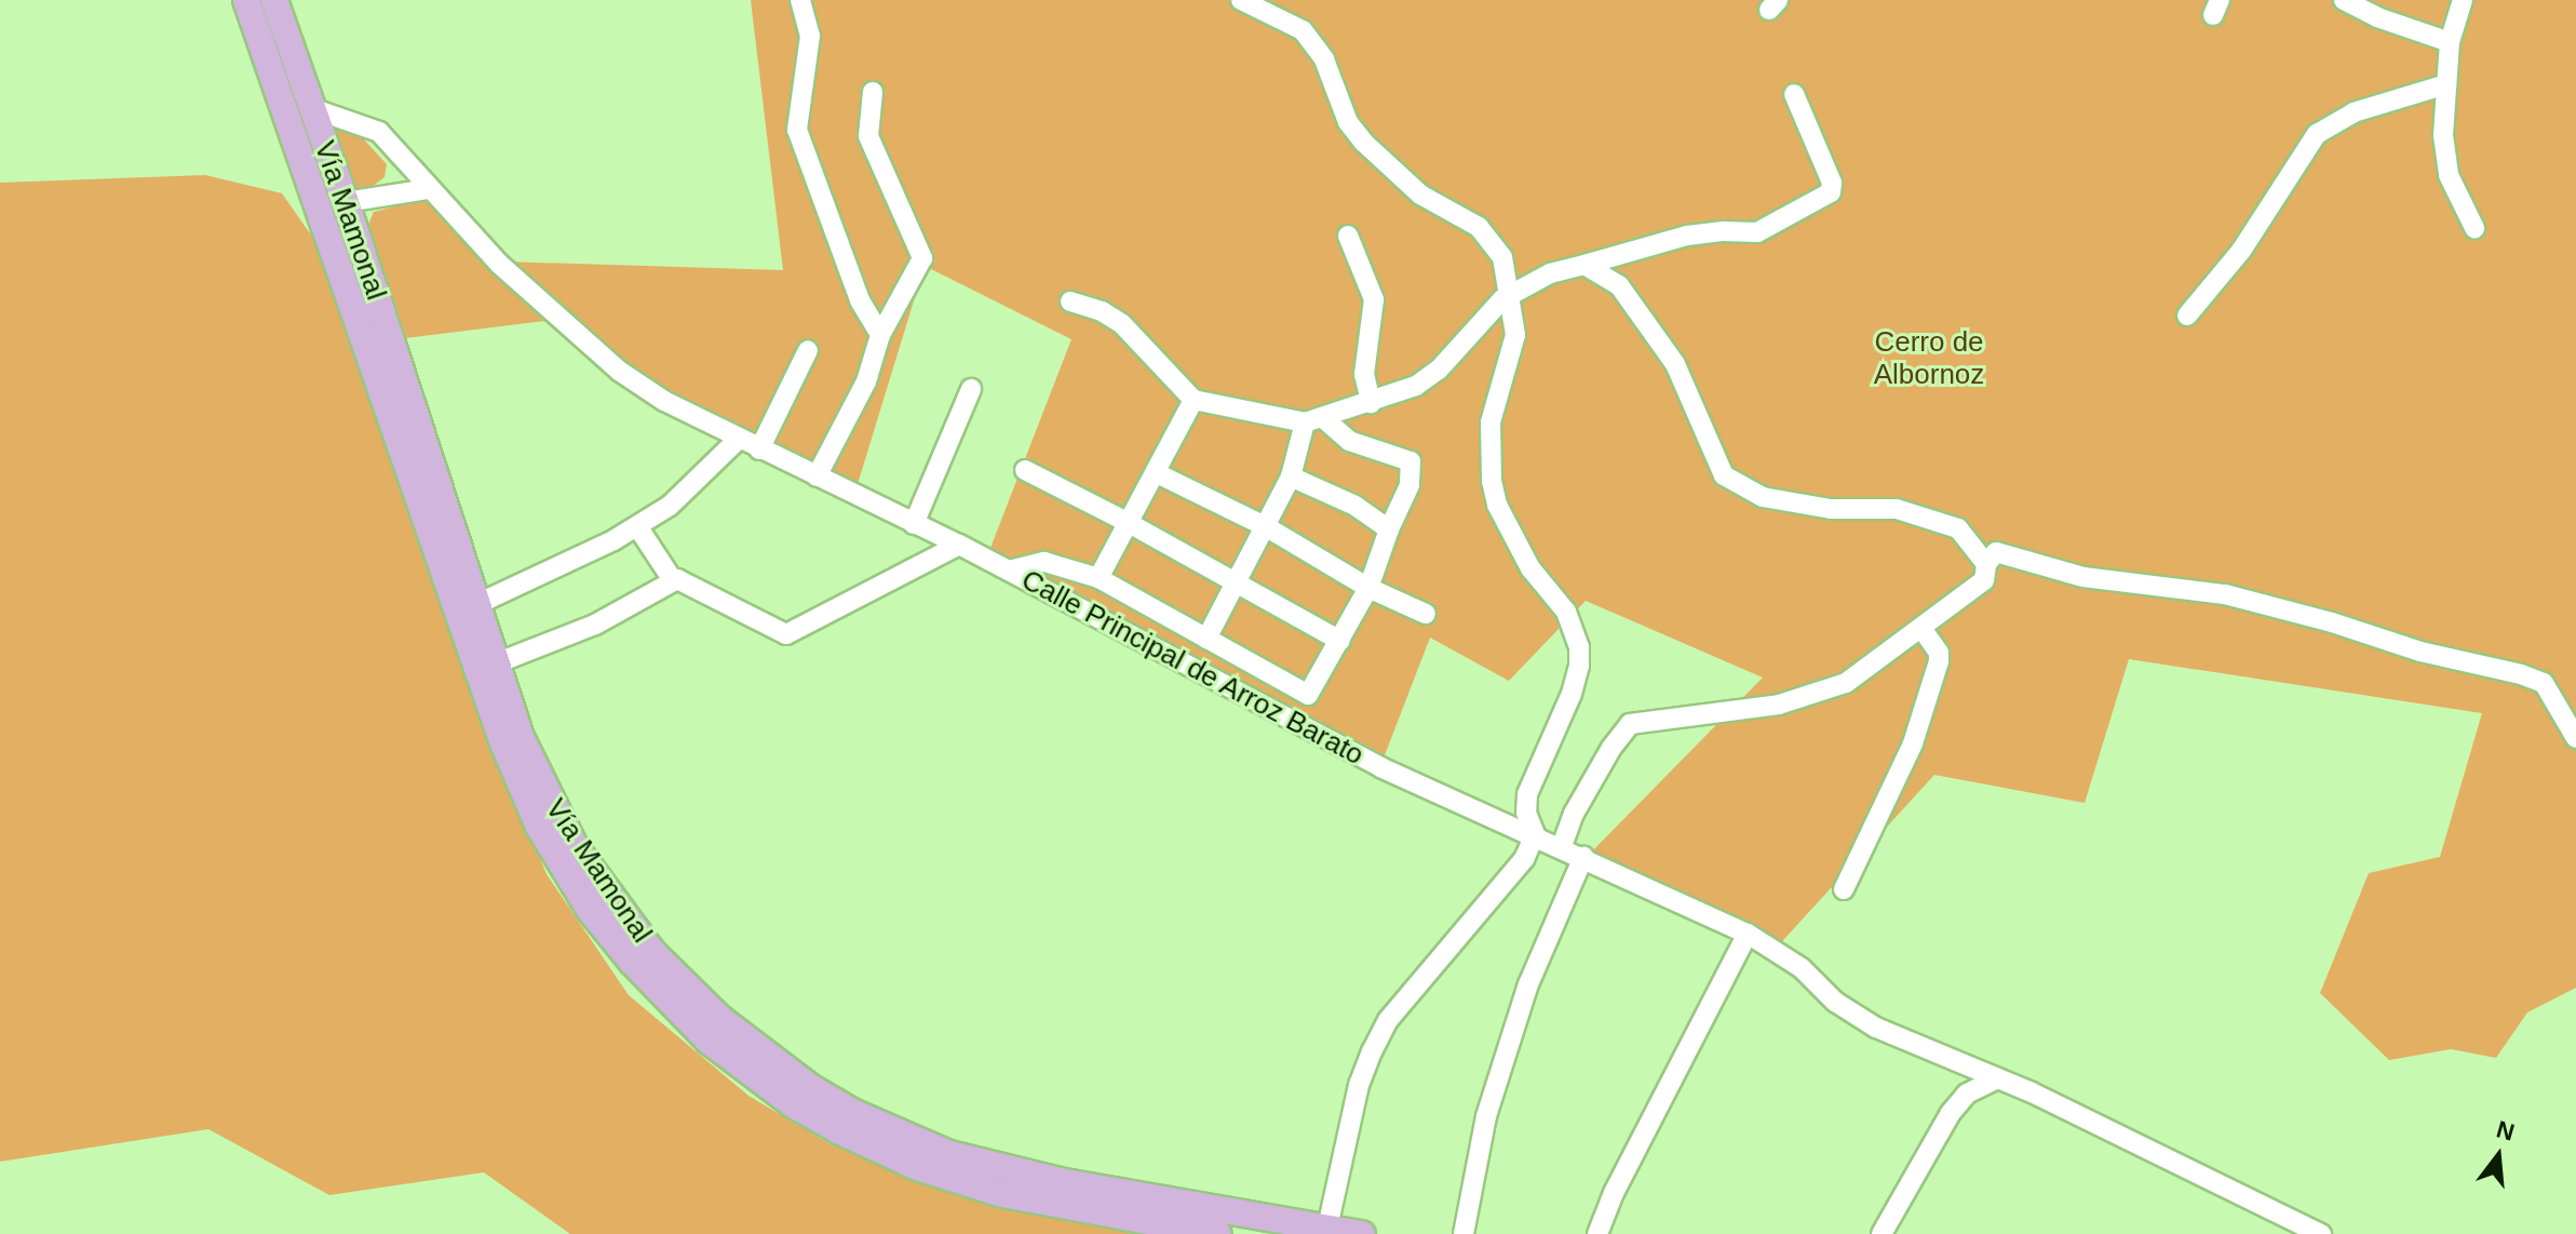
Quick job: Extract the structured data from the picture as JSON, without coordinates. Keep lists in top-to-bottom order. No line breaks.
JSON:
{"streets":{"main road":["Vía Mamonal"],"street":["Calle Principal de Arroz Barato"]},"crossings":[["Vía Mamonal","Calle Principal de Arroz Barato"]],"parks":["Cerro de Albornoz"],"north":"top"}
